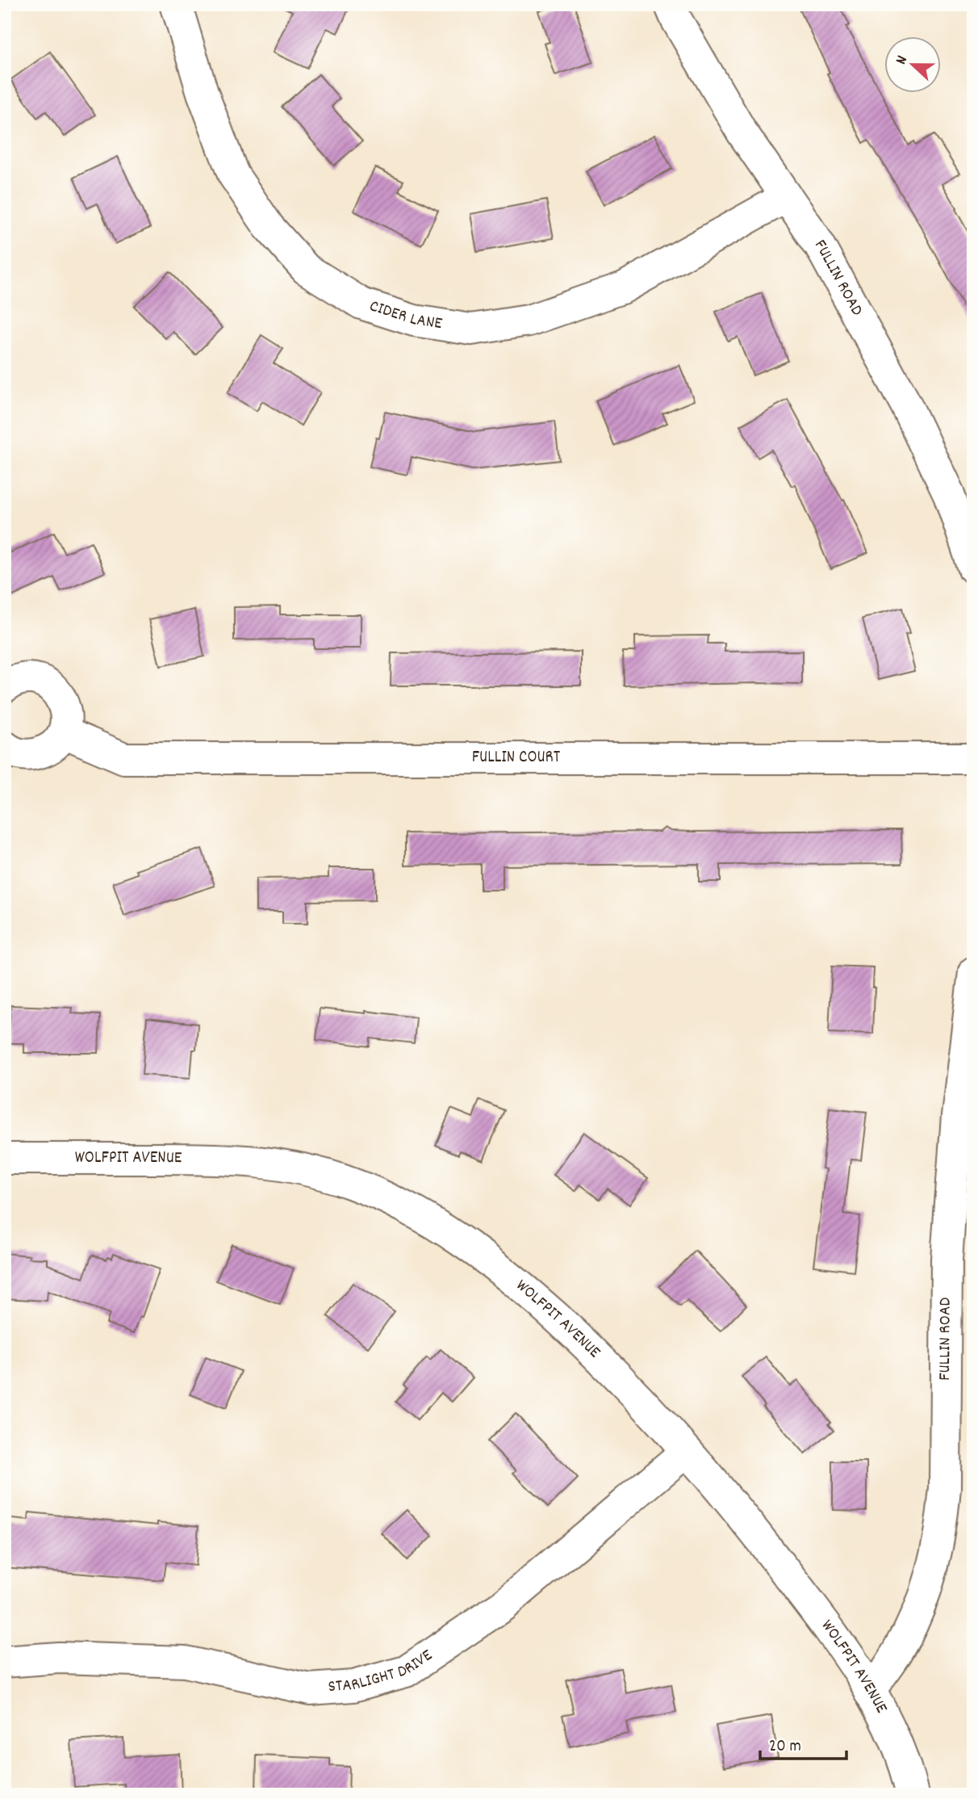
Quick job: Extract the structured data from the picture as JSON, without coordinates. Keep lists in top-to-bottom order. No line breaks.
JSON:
{"streets":{"street":["FULLIN ROAD","CIDER LANE","FULLIN COURT","WOLFPIT AVENUE","STARLIGHT DRIVE"]},"crossings":[["FULLIN ROAD","CIDER LANE"],["FULLIN ROAD","WOLFPIT AVENUE"],["WOLFPIT AVENUE","STARLIGHT DRIVE"]],"scale_bar":"20 m","north":"left"}
